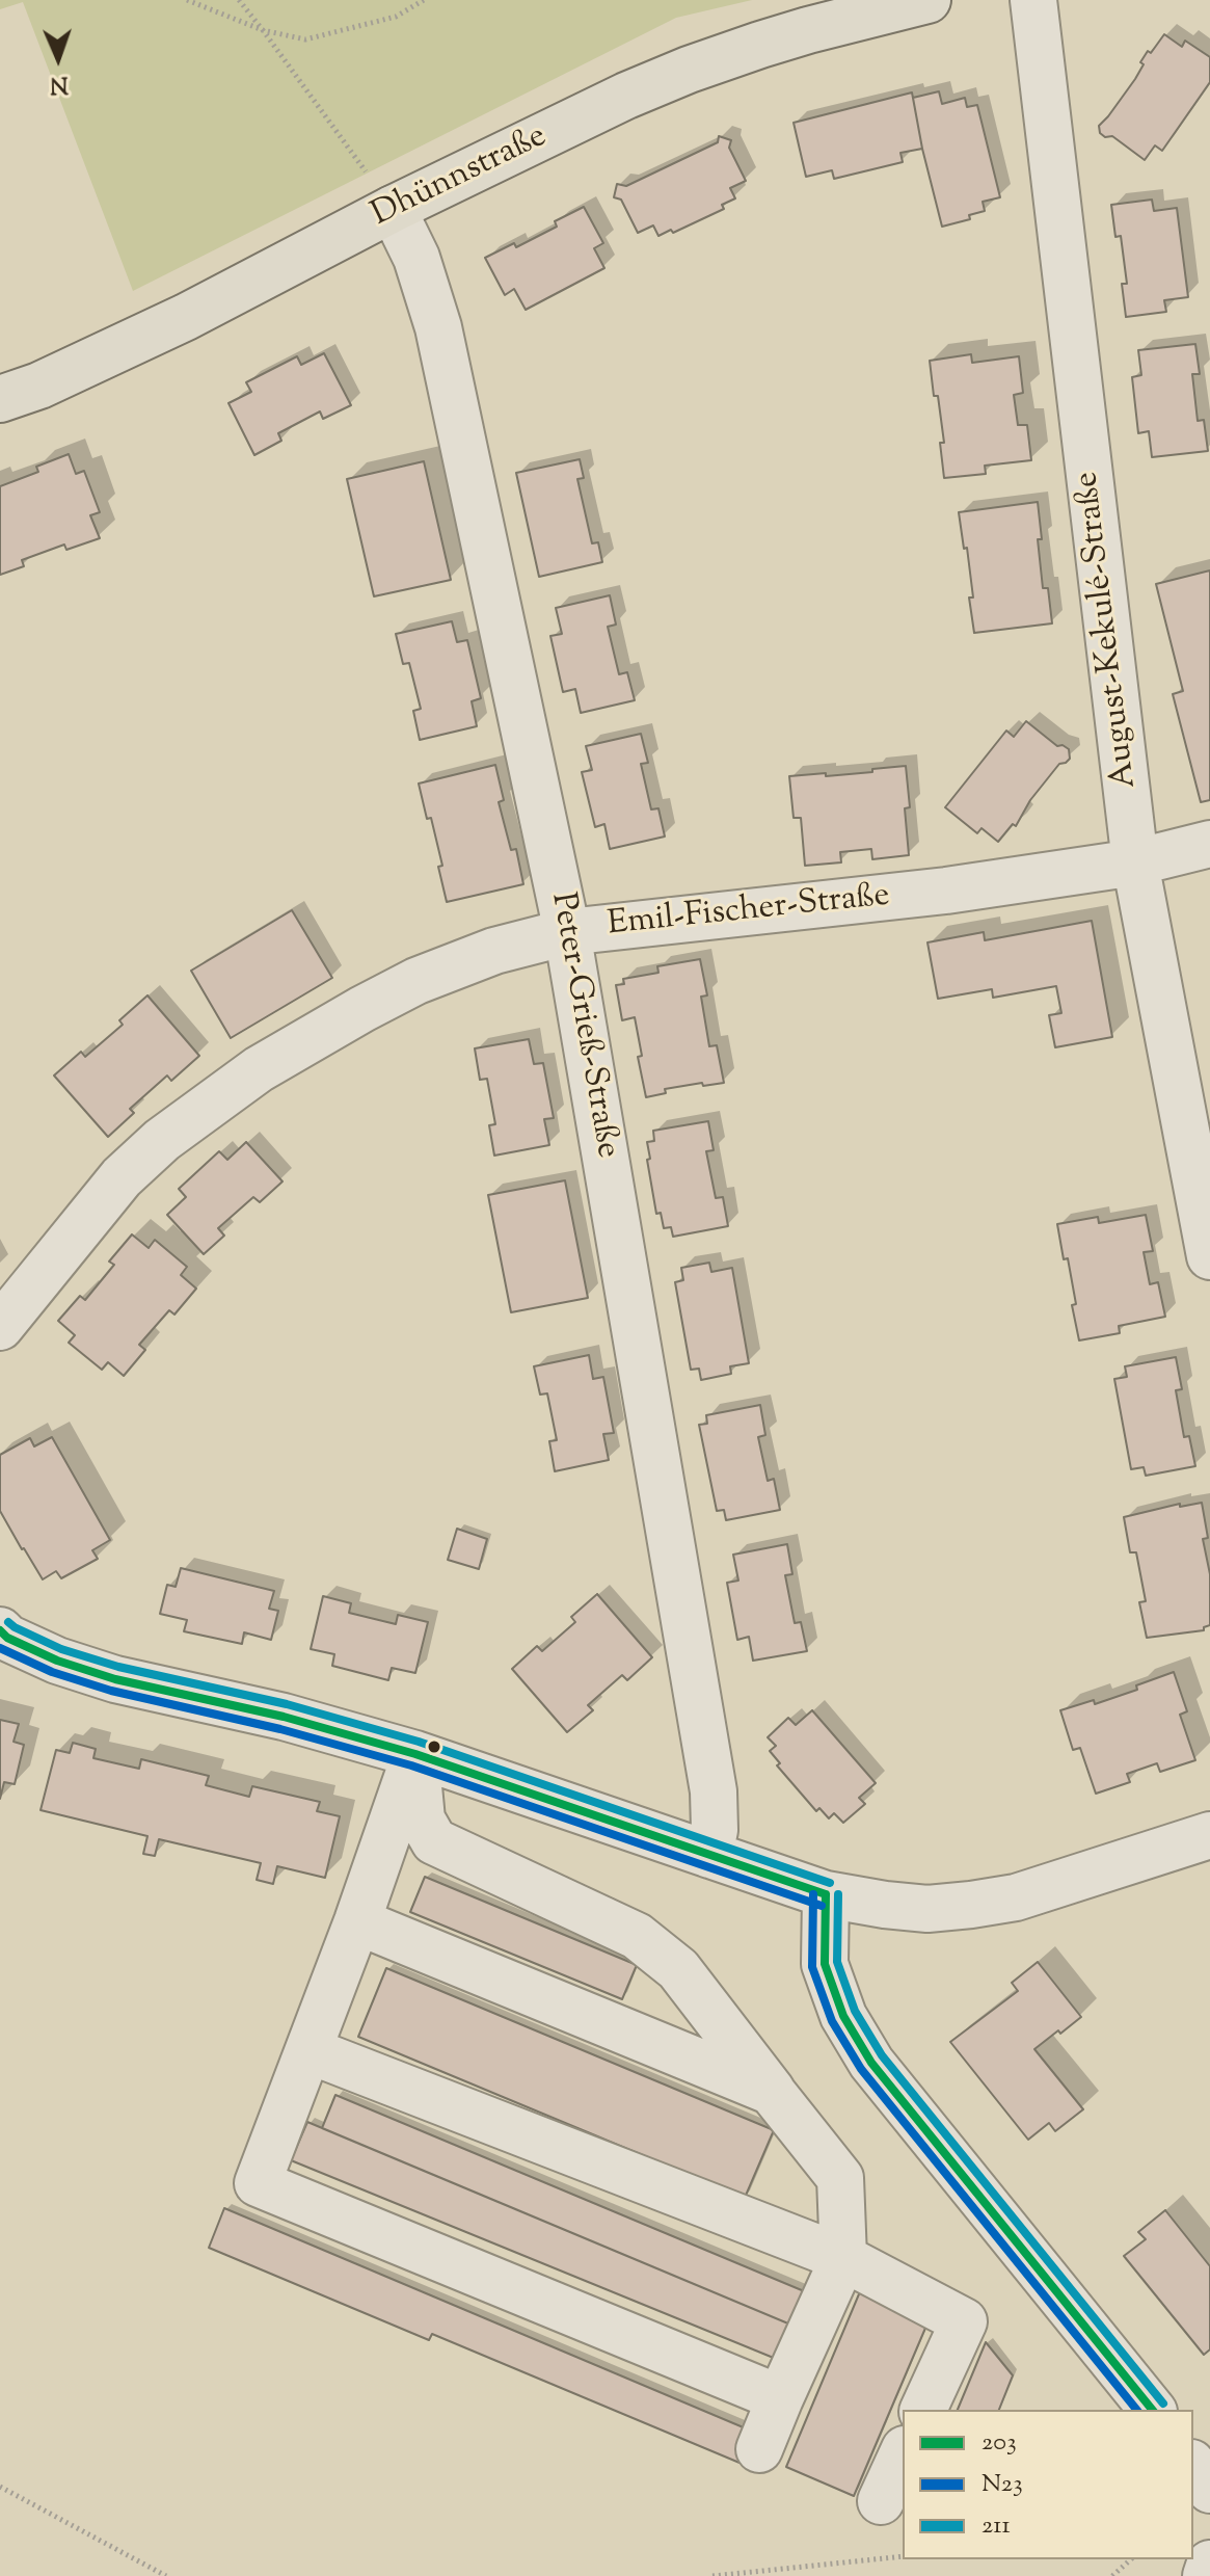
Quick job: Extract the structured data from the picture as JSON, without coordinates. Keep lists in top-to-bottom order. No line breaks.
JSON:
{"streets":{"main road":["Dhünnstraße"],"street":["August-Kekulé-Straße","Emil-Fischer-Straße","Peter-Grieß-Straße"]},"crossings":[["Dhünnstraße","Peter-Grieß-Straße"],["August-Kekulé-Straße","Emil-Fischer-Straße"],["Emil-Fischer-Straße","Peter-Grieß-Straße"]],"lines":["transit line 211","transit line 203","transit line N23"],"legend":["203","N23","211"],"north":"bottom"}
